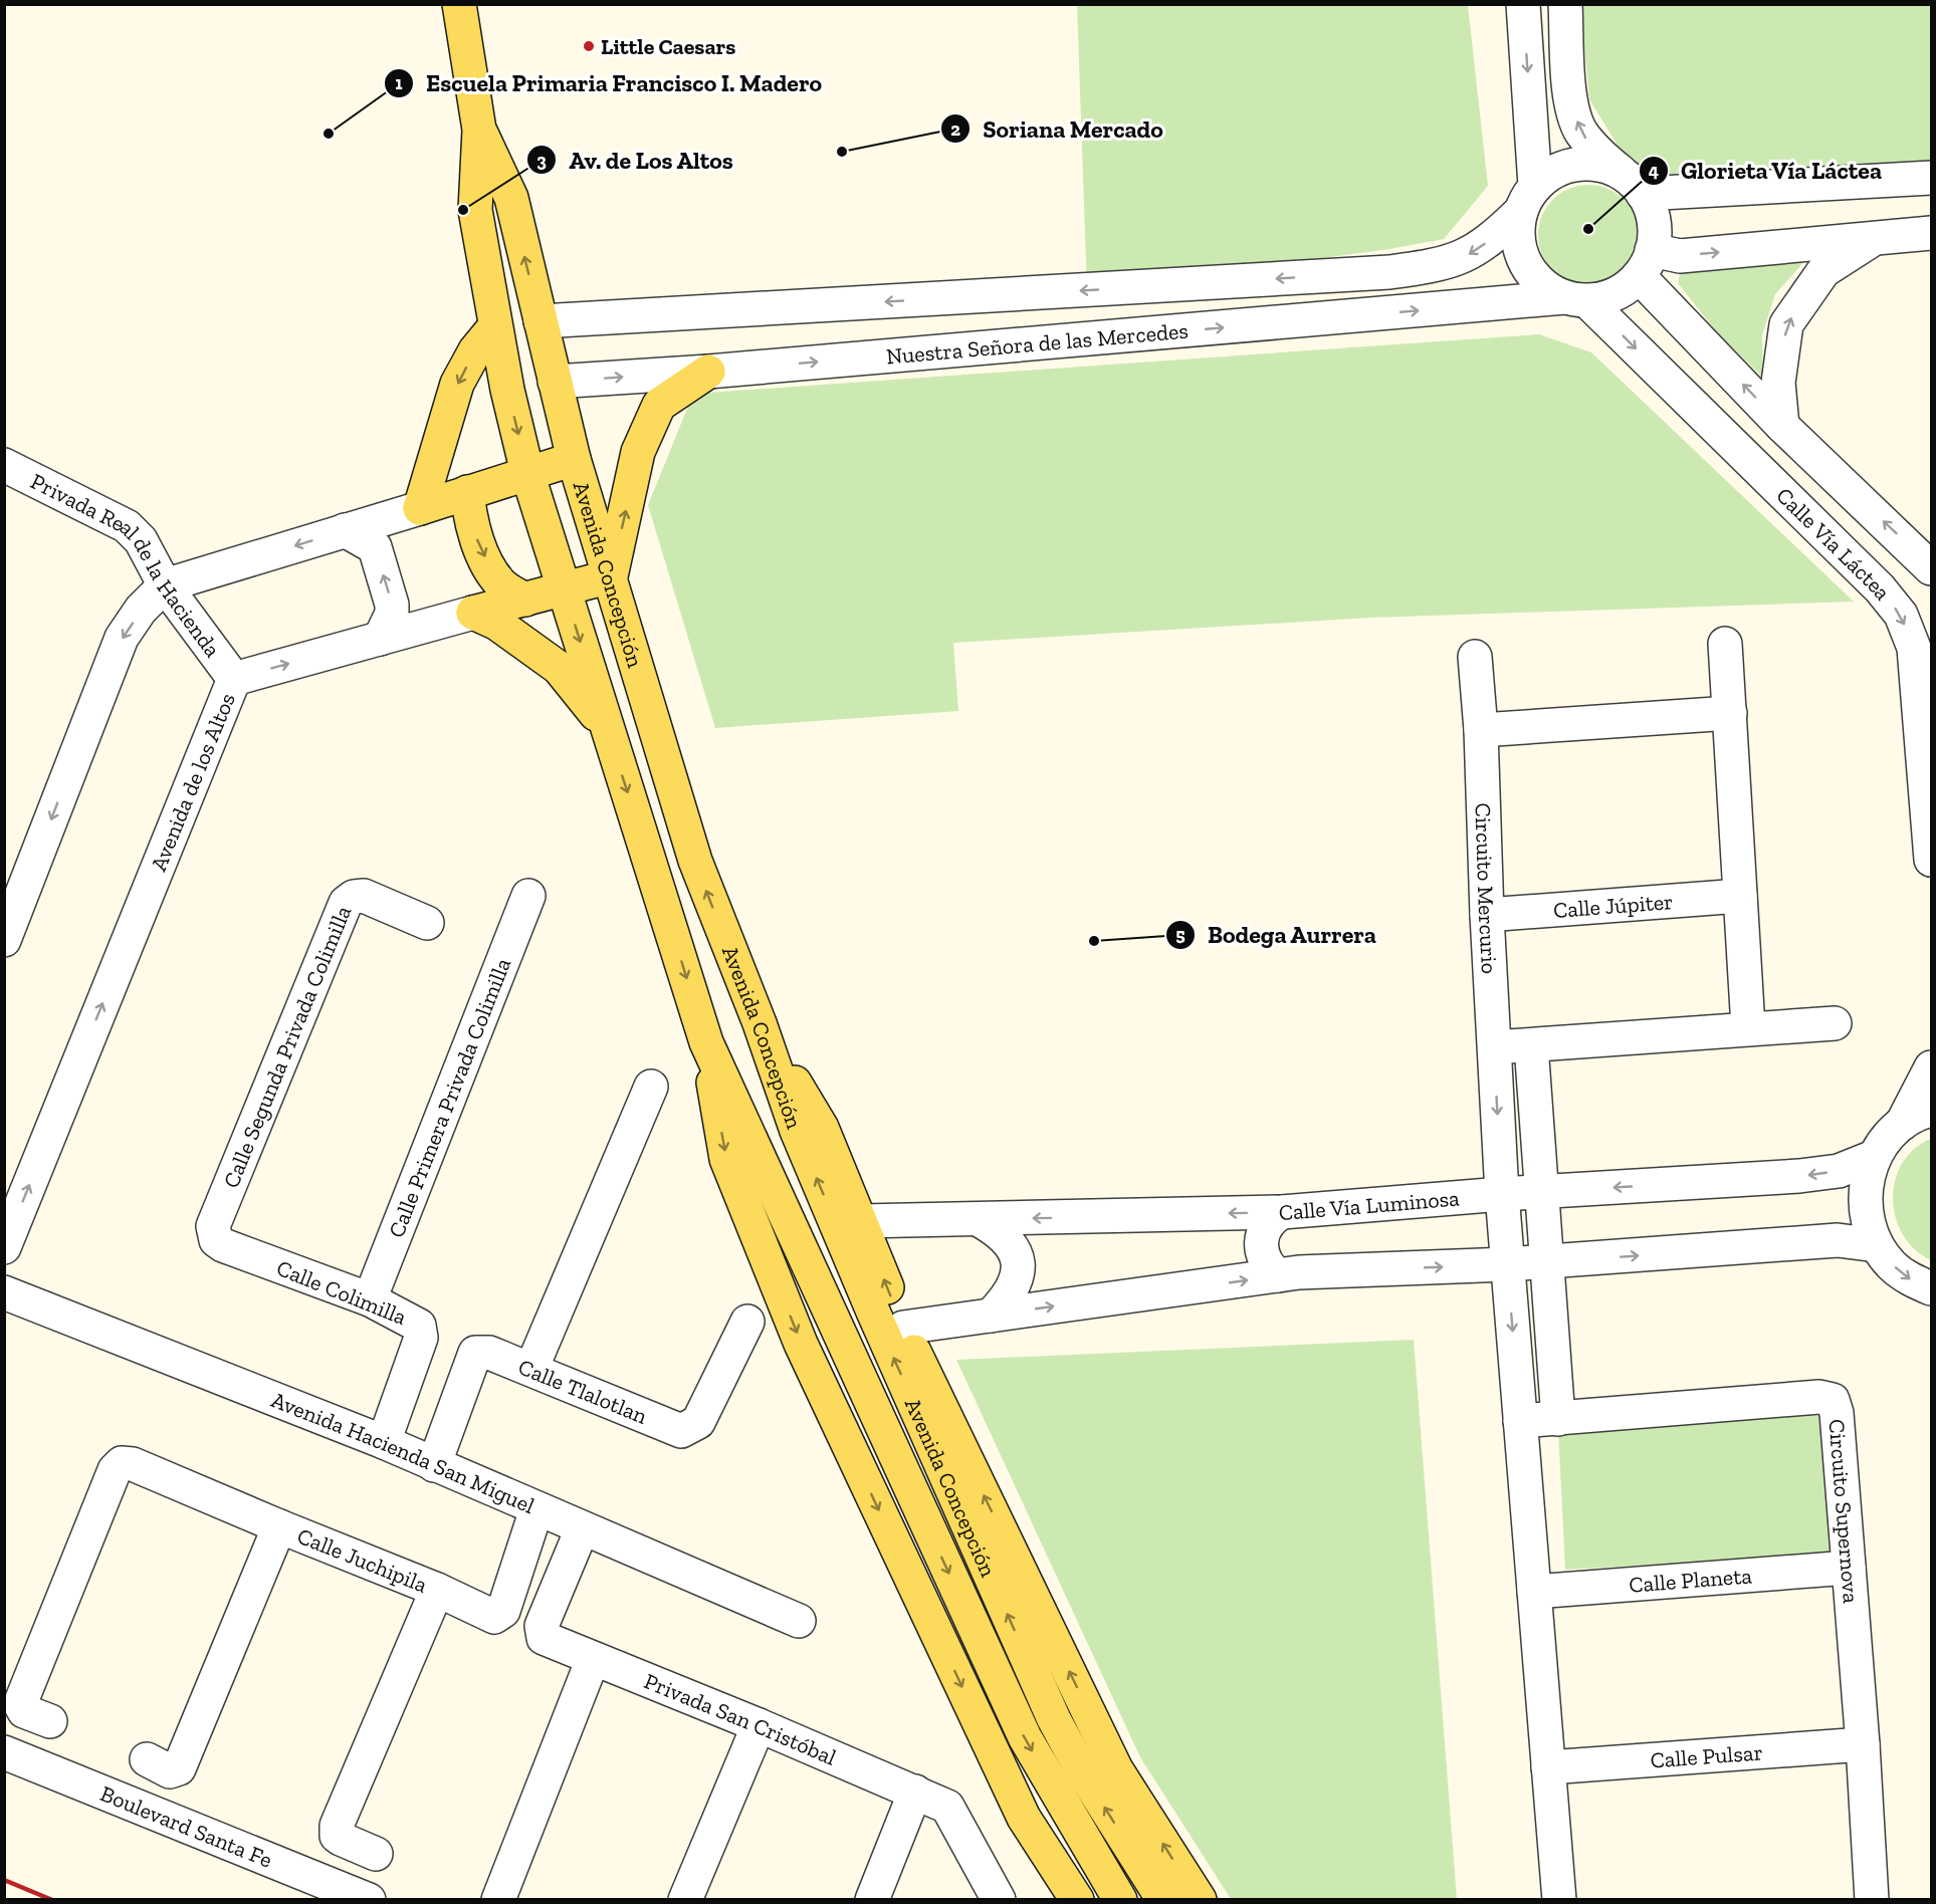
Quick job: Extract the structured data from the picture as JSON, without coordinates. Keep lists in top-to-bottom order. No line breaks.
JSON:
{"streets":{"main road":["Nuestra Señora de las Mercedes","Avenida Concepción","Avenida de los Altos"],"street":["Calle Vía Láctea","Privada Real de la Hacienda","Circuito Mercurio","Calle Júpiter","Calle Segunda Privada Colimilla","Calle Primera Privada Colimilla","Calle Vía Luminosa","Calle Colimilla","Calle Tlalotlan","Avenida Hacienda San Miguel","Circuito Supernova","Calle Juchipila","Calle Planeta","Privada San Cristóbal","Calle Pulsar","Boulevard Santa Fe"]},"crossings":[["Nuestra Señora de las Mercedes","Calle Vía Láctea"],["Nuestra Señora de las Mercedes","Avenida Concepción"],["Privada Real de la Hacienda","Avenida de los Altos"],["Avenida Concepción","Avenida de los Altos"],["Circuito Mercurio","Calle Júpiter"],["Circuito Mercurio","Calle Vía Luminosa"],["Calle Segunda Privada Colimilla","Calle Colimilla"],["Calle Primera Privada Colimilla","Calle Colimilla"],["Calle Colimilla","Avenida Hacienda San Miguel"],["Calle Tlalotlan","Avenida Hacienda San Miguel"],["Avenida Hacienda San Miguel","Calle Juchipila"],["Avenida Hacienda San Miguel","Privada San Cristóbal"],["Circuito Supernova","Calle Planeta"],["Circuito Supernova","Calle Pulsar"]],"one_way":["Avenida de los Altos"],"places":["Little Caesars","Escuela Primaria Francisco I. Madero","Soriana Mercado","Av. de Los Altos","Glorieta Vía Láctea","Bodega Aurrera"]}
